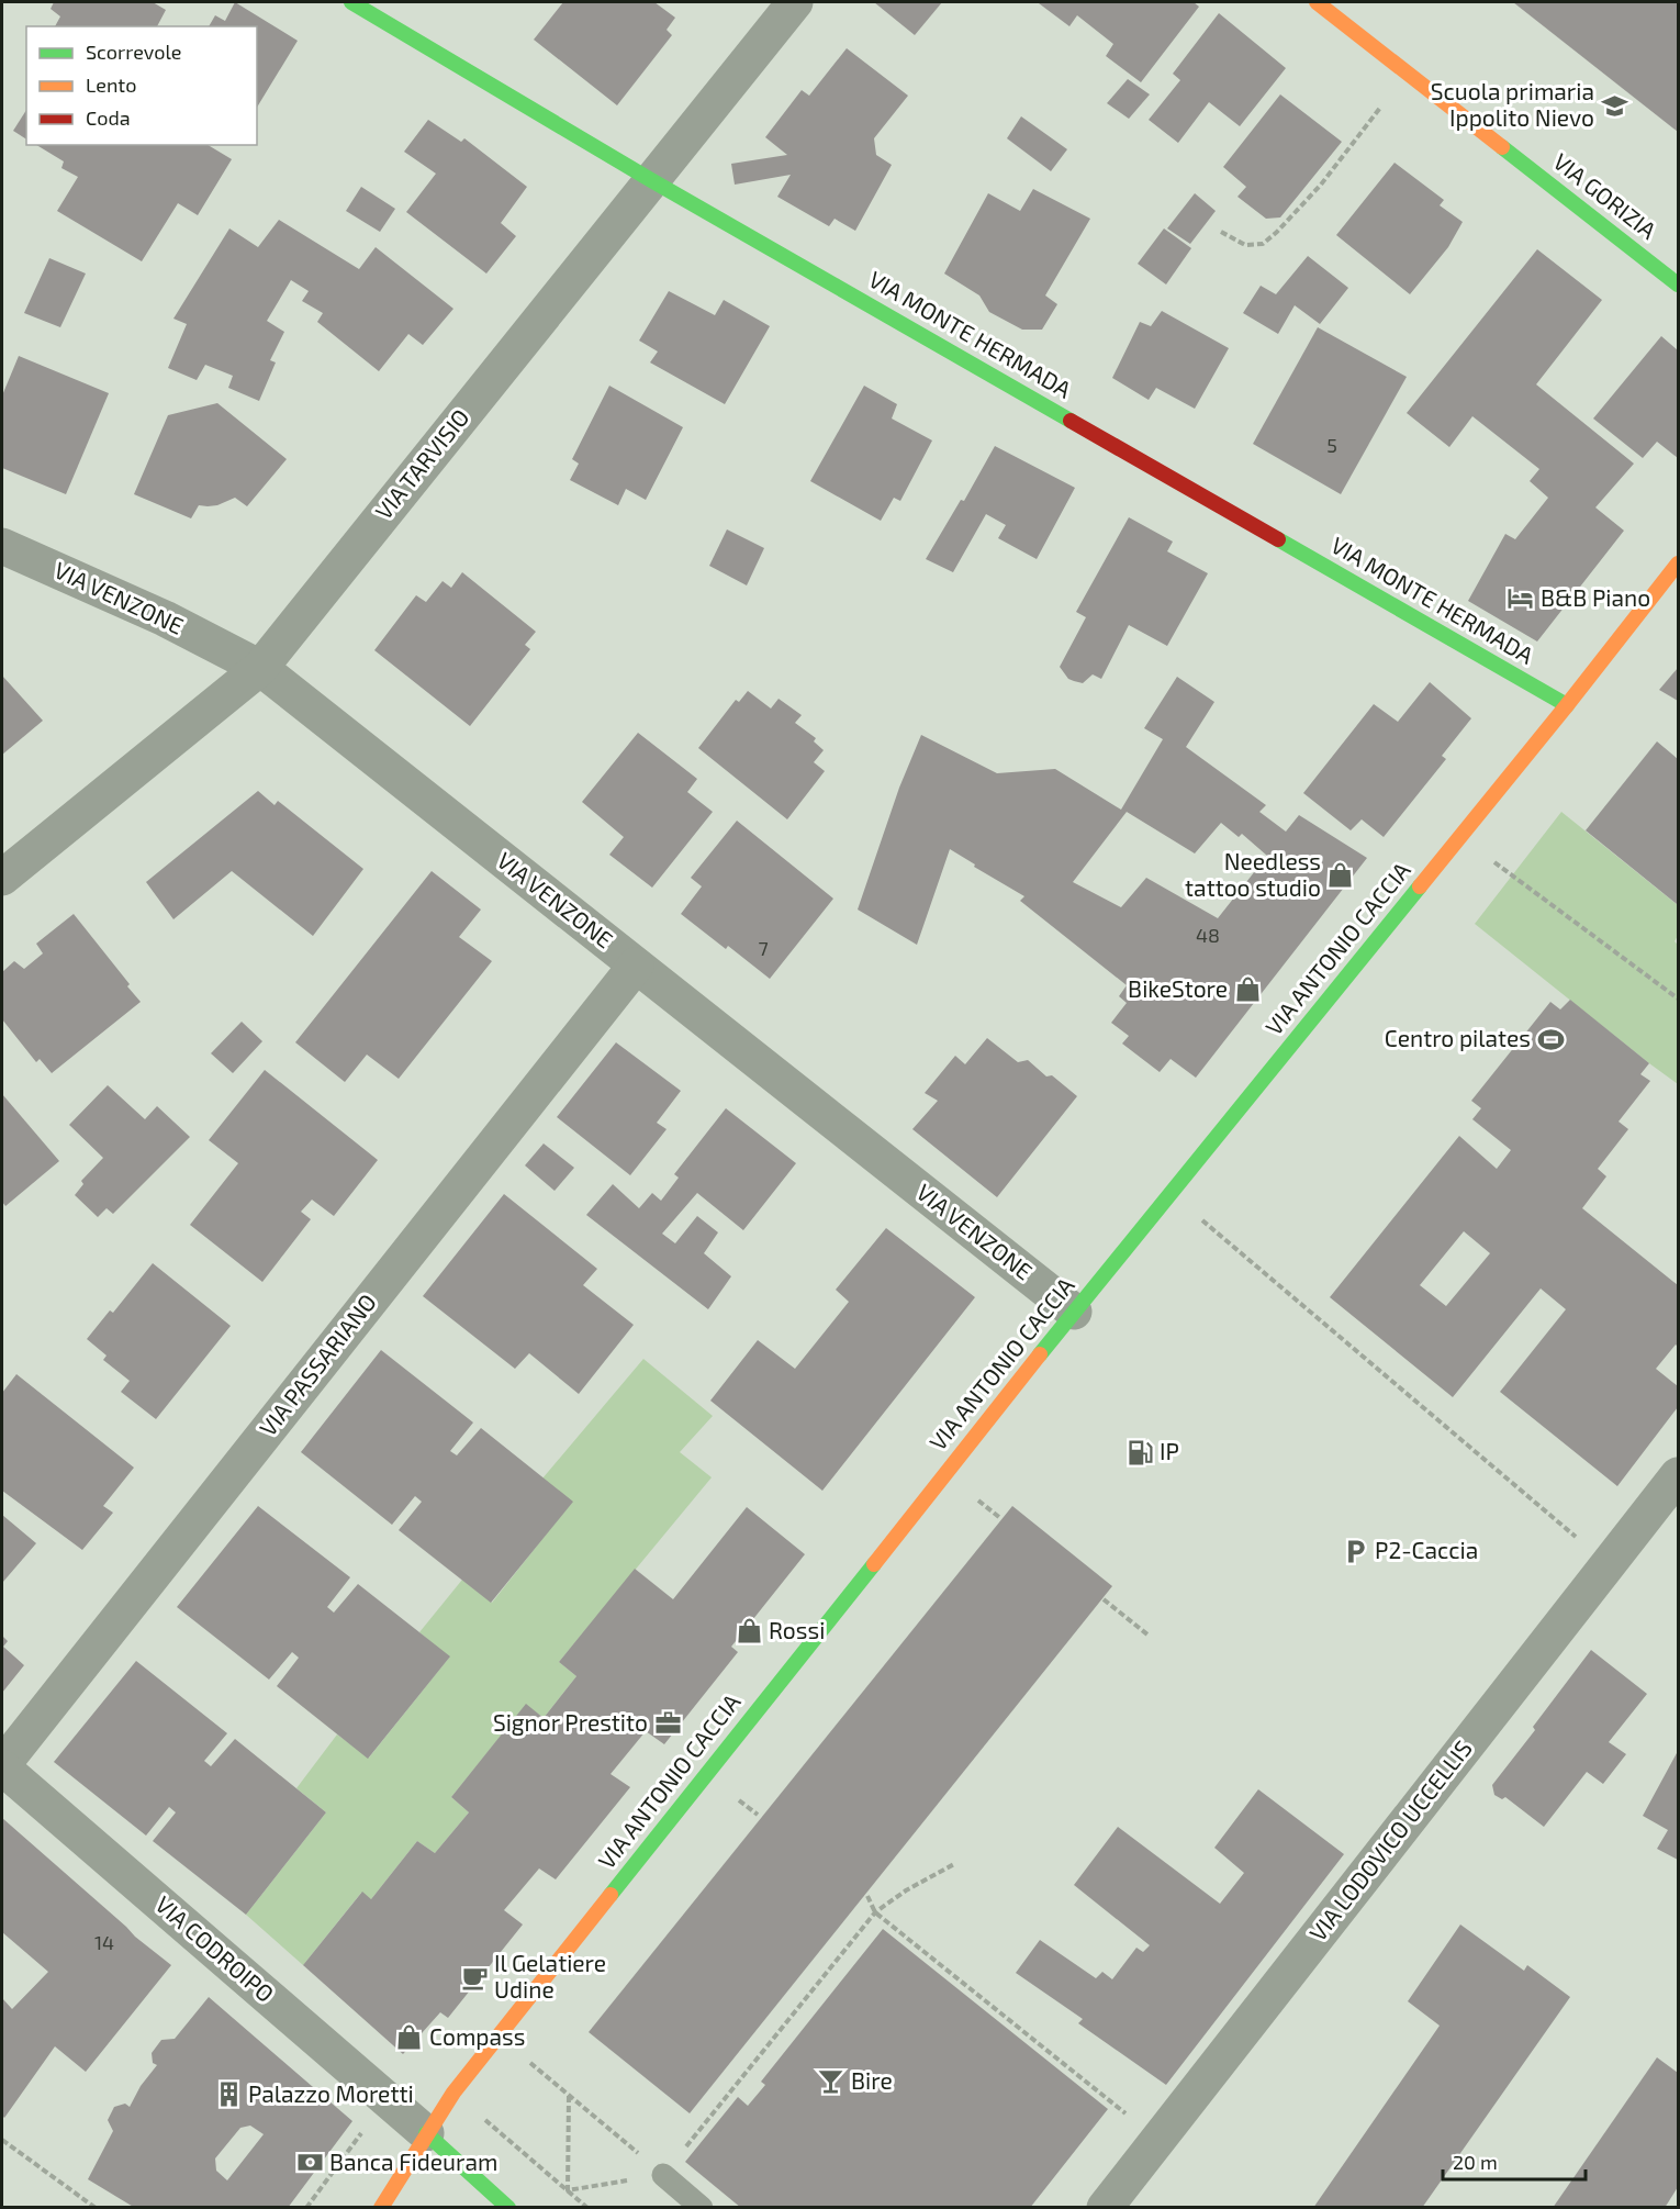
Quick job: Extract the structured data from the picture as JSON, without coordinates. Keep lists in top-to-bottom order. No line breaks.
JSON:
{"streets":{"main road":["VIA GORIZIA","VIA MONTE HERMADA","VIA ANTONIO CACCIA"],"street":["VIA TARVISIO","VIA VENZONE","VIA PASSARIANO","VIA LODOVICO UCCELLIS","VIA CODROIPO"]},"crossings":[["VIA MONTE HERMADA","VIA TARVISIO"],["VIA MONTE HERMADA","VIA ANTONIO CACCIA"],["VIA TARVISIO","VIA VENZONE"],["VIA VENZONE","VIA ANTONIO CACCIA"],["VIA VENZONE","VIA PASSARIANO"],["VIA ANTONIO CACCIA","VIA CODROIPO"],["VIA PASSARIANO","VIA CODROIPO"]],"places":{"school or university":["Scuola primaria Ippolito Nievo"],"hotel":["B&B Piano"],"shop":["Needless tattoo studio","BikeStore","Rossi","Compass"],"sports":["Centro pilates"],"fuel station":["IP"],"parking":["P2-Caccia"],"office":["Signor Prestito"],"cafe":["Il Gelatiere Udine"],"bar":["Bire"],"building":["Palazzo Moretti"],"bank":["Banca Fideuram"]},"house_numbers":["5","48","7","14"],"legend":["Scorrevole","Lento","Coda"],"scale_bar":"20 m"}
